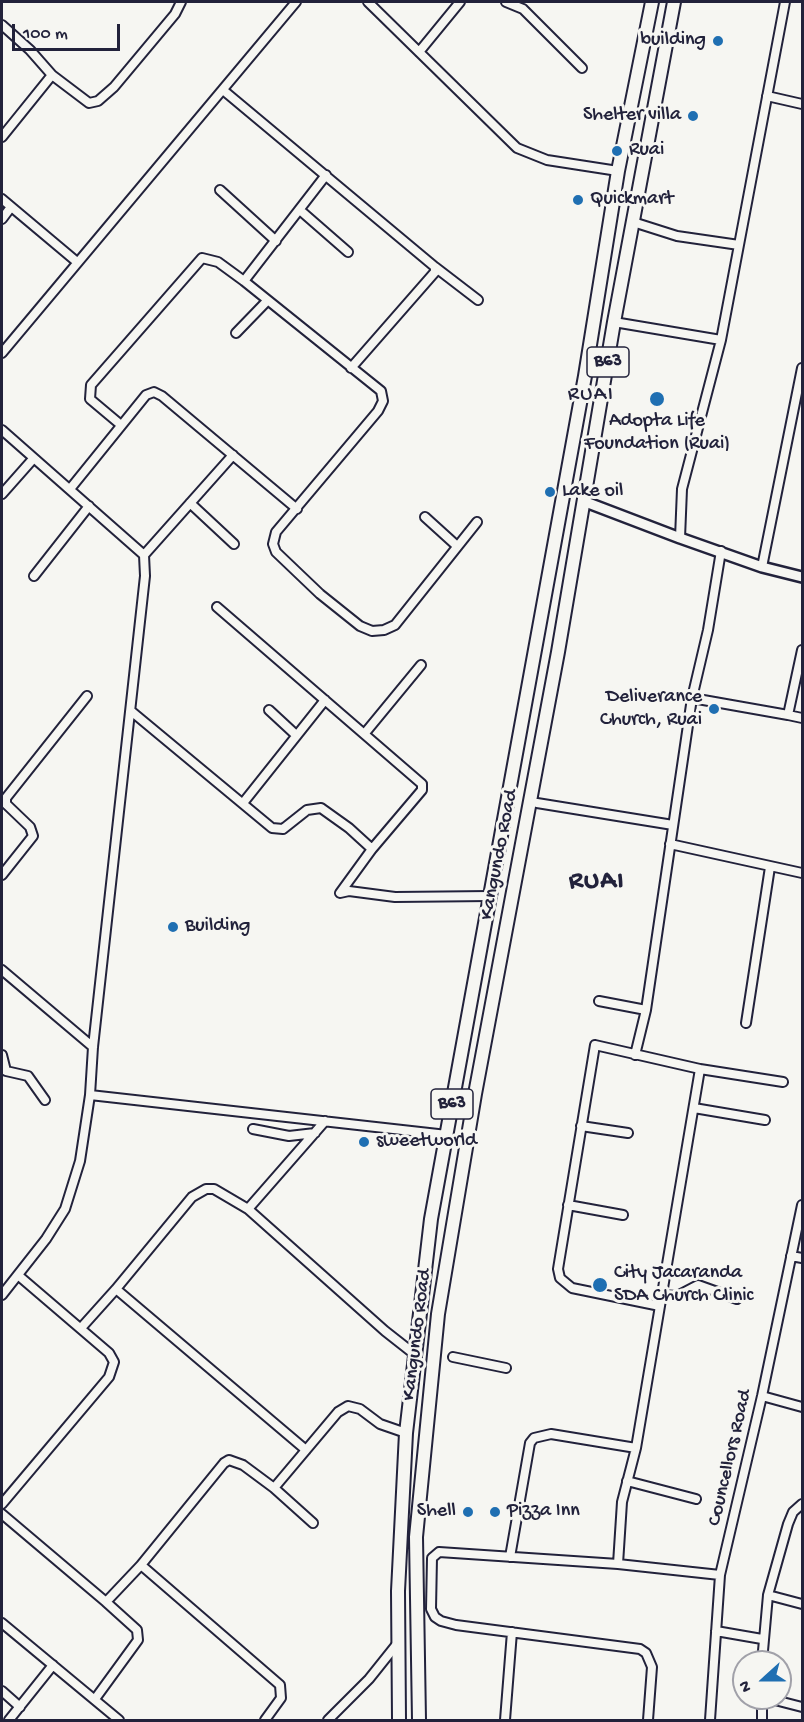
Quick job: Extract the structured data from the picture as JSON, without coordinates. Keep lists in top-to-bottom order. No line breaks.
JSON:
{"streets":{"highway":["B63","Kangundo Road"],"street":["Councellors Road"]},"districts":["RUAI","RUAI"],"places":["building","Shelter villa","Ruai","Quickmart","Adopta Life Foundation (Ruai)","Lake oil","Deliverance Church, Ruai","Building","sweetworld","City Jacaranda SDA Church Clinic","Shell","Pizza Inn"],"scale_bar":"100 m","north":"left"}
